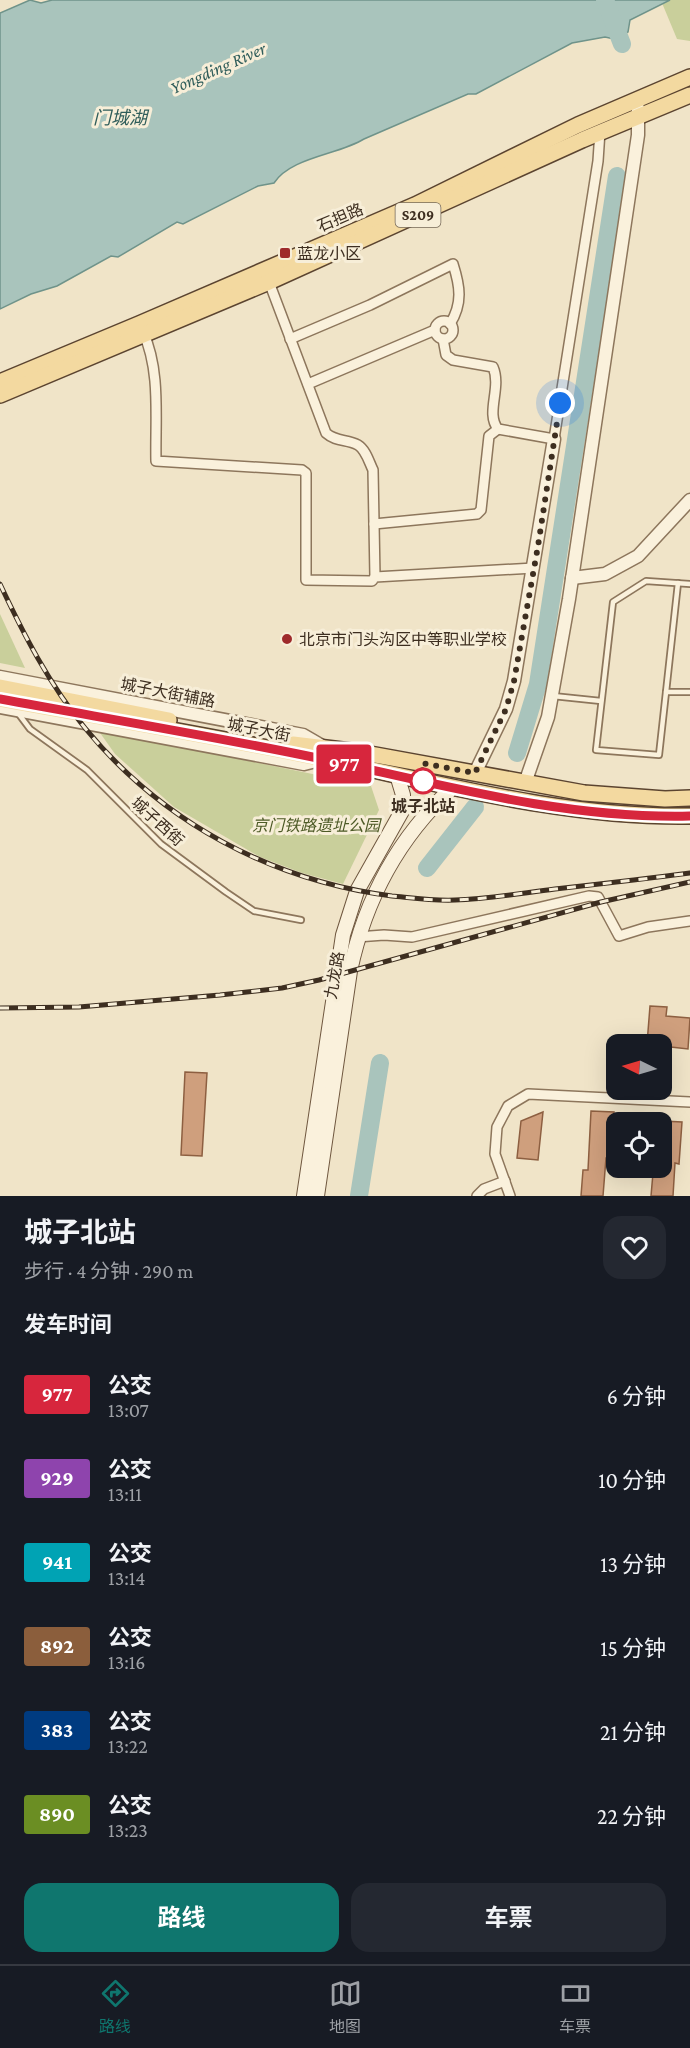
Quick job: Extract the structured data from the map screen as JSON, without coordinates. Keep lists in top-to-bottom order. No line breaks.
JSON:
{"streets":{"main road":["S209","石担路","城子大街","九龙路"],"street":["城子大街辅路"],"lane":["城子西街"]},"crossings":[["城子大街辅路","城子大街"],["城子大街","九龙路"]],"water":["Yongding River","门城湖"],"parks":["京门铁路遗址公园"],"places":{"transit":["蓝龙小区"],"other":["北京市门头沟区中等职业学校","城子北站"]},"lines":["bus line 977"],"north":"left","page":{"on_map":"977","heading":[["城子北站","步行 · 4 分钟 · 290 m"],"发车时间"],"list":[{"mark":"977","name":"公交","note":"13:07","value":"6 分钟"},{"mark":"929","name":"公交","note":"13:11","value":"10 分钟"},{"mark":"941","name":"公交","note":"13:14","value":"13 分钟"},{"mark":"892","name":"公交","note":"13:16","value":"15 分钟"},{"mark":"383","name":"公交","note":"13:22","value":"21 分钟"},{"mark":"890","name":"公交","note":"13:23","value":"22 分钟"}],"buttons":["路线","车票"],"tabs":["路线","地图","车票"]}}
